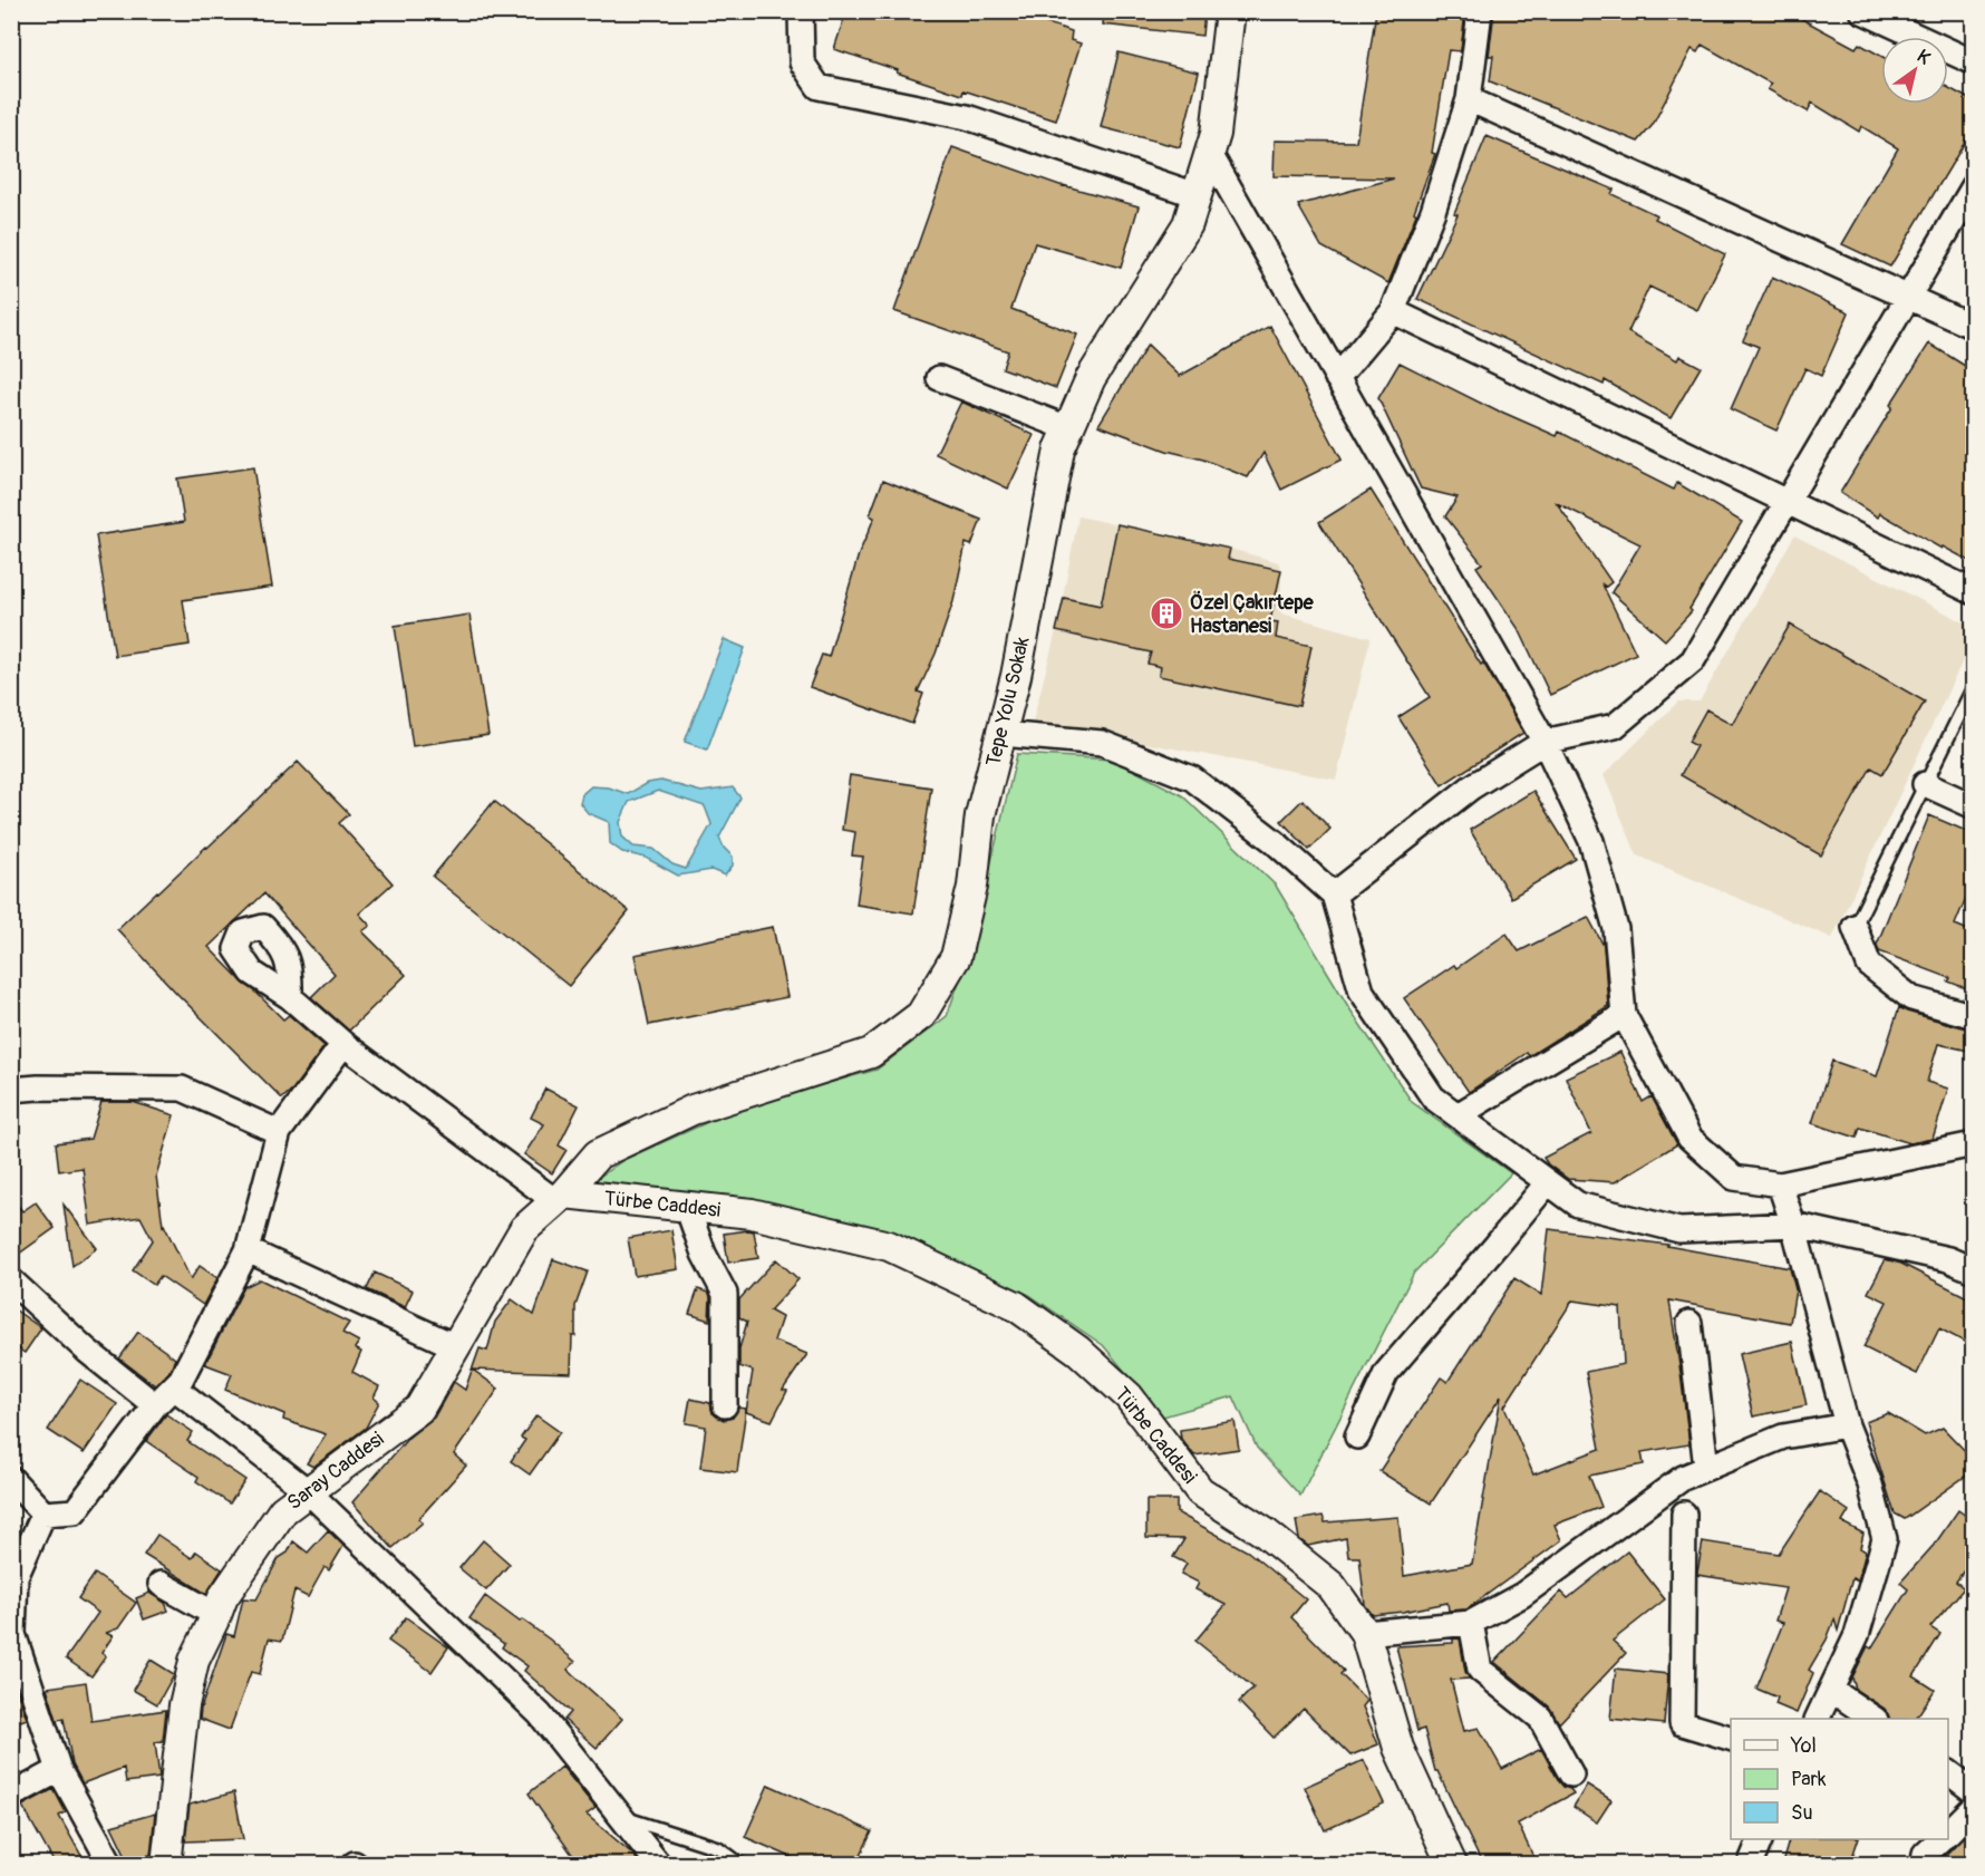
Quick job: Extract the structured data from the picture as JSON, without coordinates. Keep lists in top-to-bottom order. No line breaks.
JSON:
{"streets":{"street":["Tepe Yolu Sokak","Türbe Caddesi","Saray Caddesi"]},"crossings":[["Tepe Yolu Sokak","Türbe Caddesi"],["Tepe Yolu Sokak","Saray Caddesi"],["Türbe Caddesi","Saray Caddesi"]],"places":{"building":["Özel Çakırtepe Hastanesi"]},"legend":["Yol","Park","Su"],"north":"top right"}
